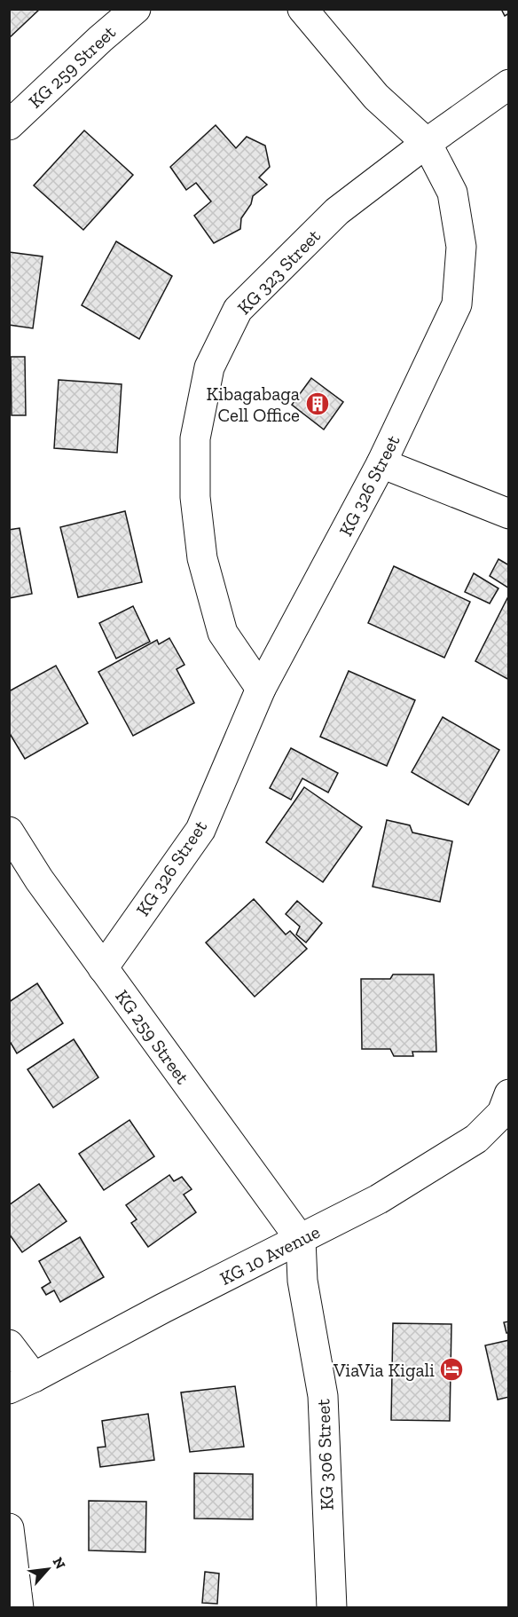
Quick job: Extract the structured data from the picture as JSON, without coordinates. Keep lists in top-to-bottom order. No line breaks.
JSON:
{"streets":{"street":["KG 259 Street","KG 323 Street","KG 326 Street","KG 10 Avenue","KG 306 Street"]},"crossings":[["KG 259 Street","KG 326 Street"],["KG 259 Street","KG 10 Avenue"],["KG 259 Street","KG 306 Street"],["KG 323 Street","KG 326 Street"],["KG 10 Avenue","KG 306 Street"]],"places":{"building":["Kibagabaga Cell Office"],"hotel":["ViaVia Kigali"]},"north":"top right"}
